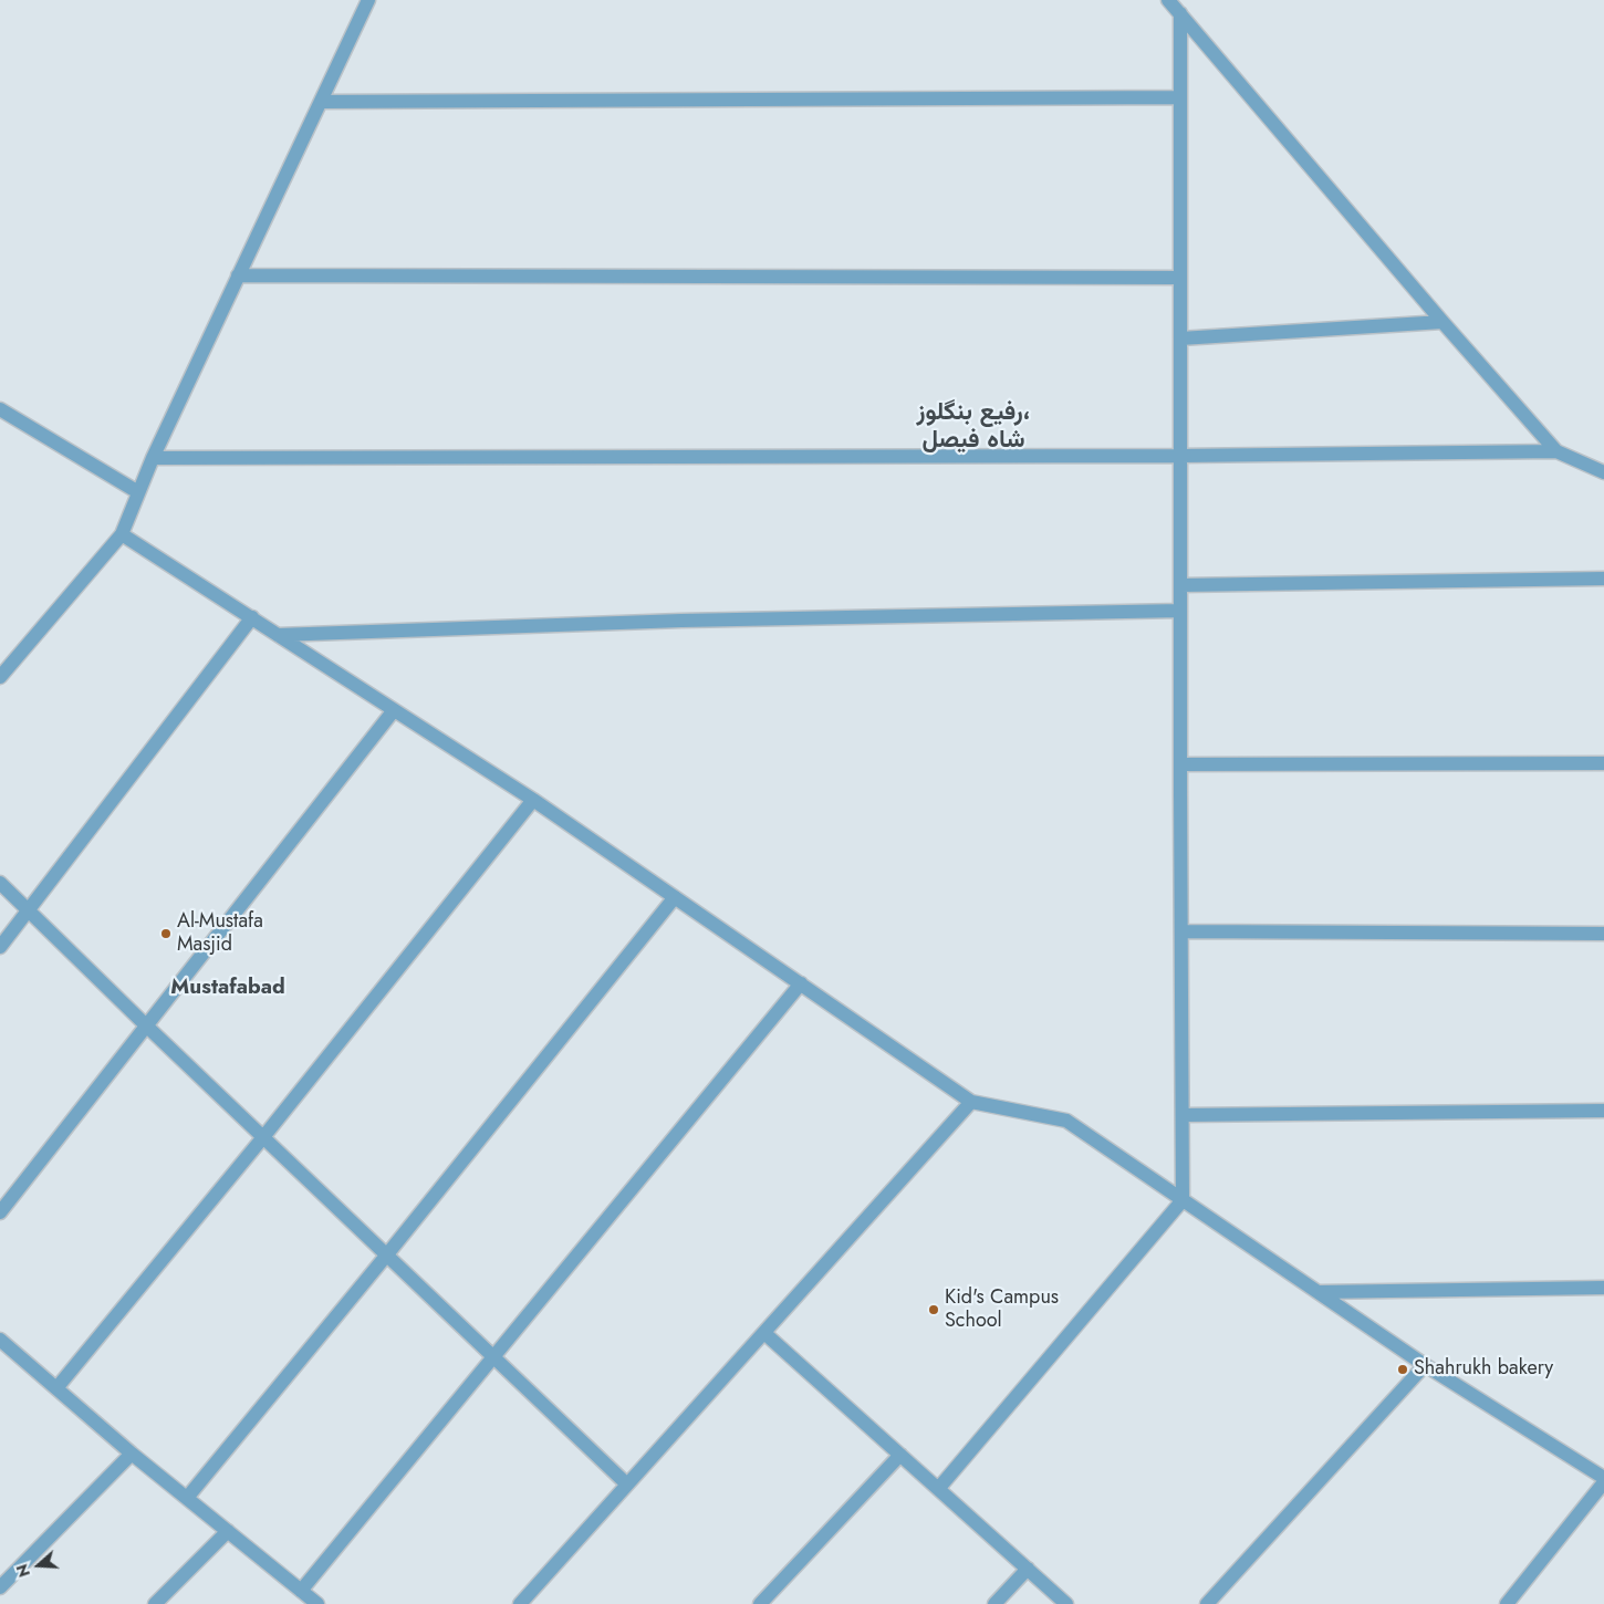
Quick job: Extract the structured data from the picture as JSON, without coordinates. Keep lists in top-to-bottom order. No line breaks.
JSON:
{"districts":["رفیع بنگلوز، شاہ فیصل","Mustafabad"],"places":["Al-Mustafa Masjid","Kid's Campus School","Shahrukh bakery"],"north":"left"}
